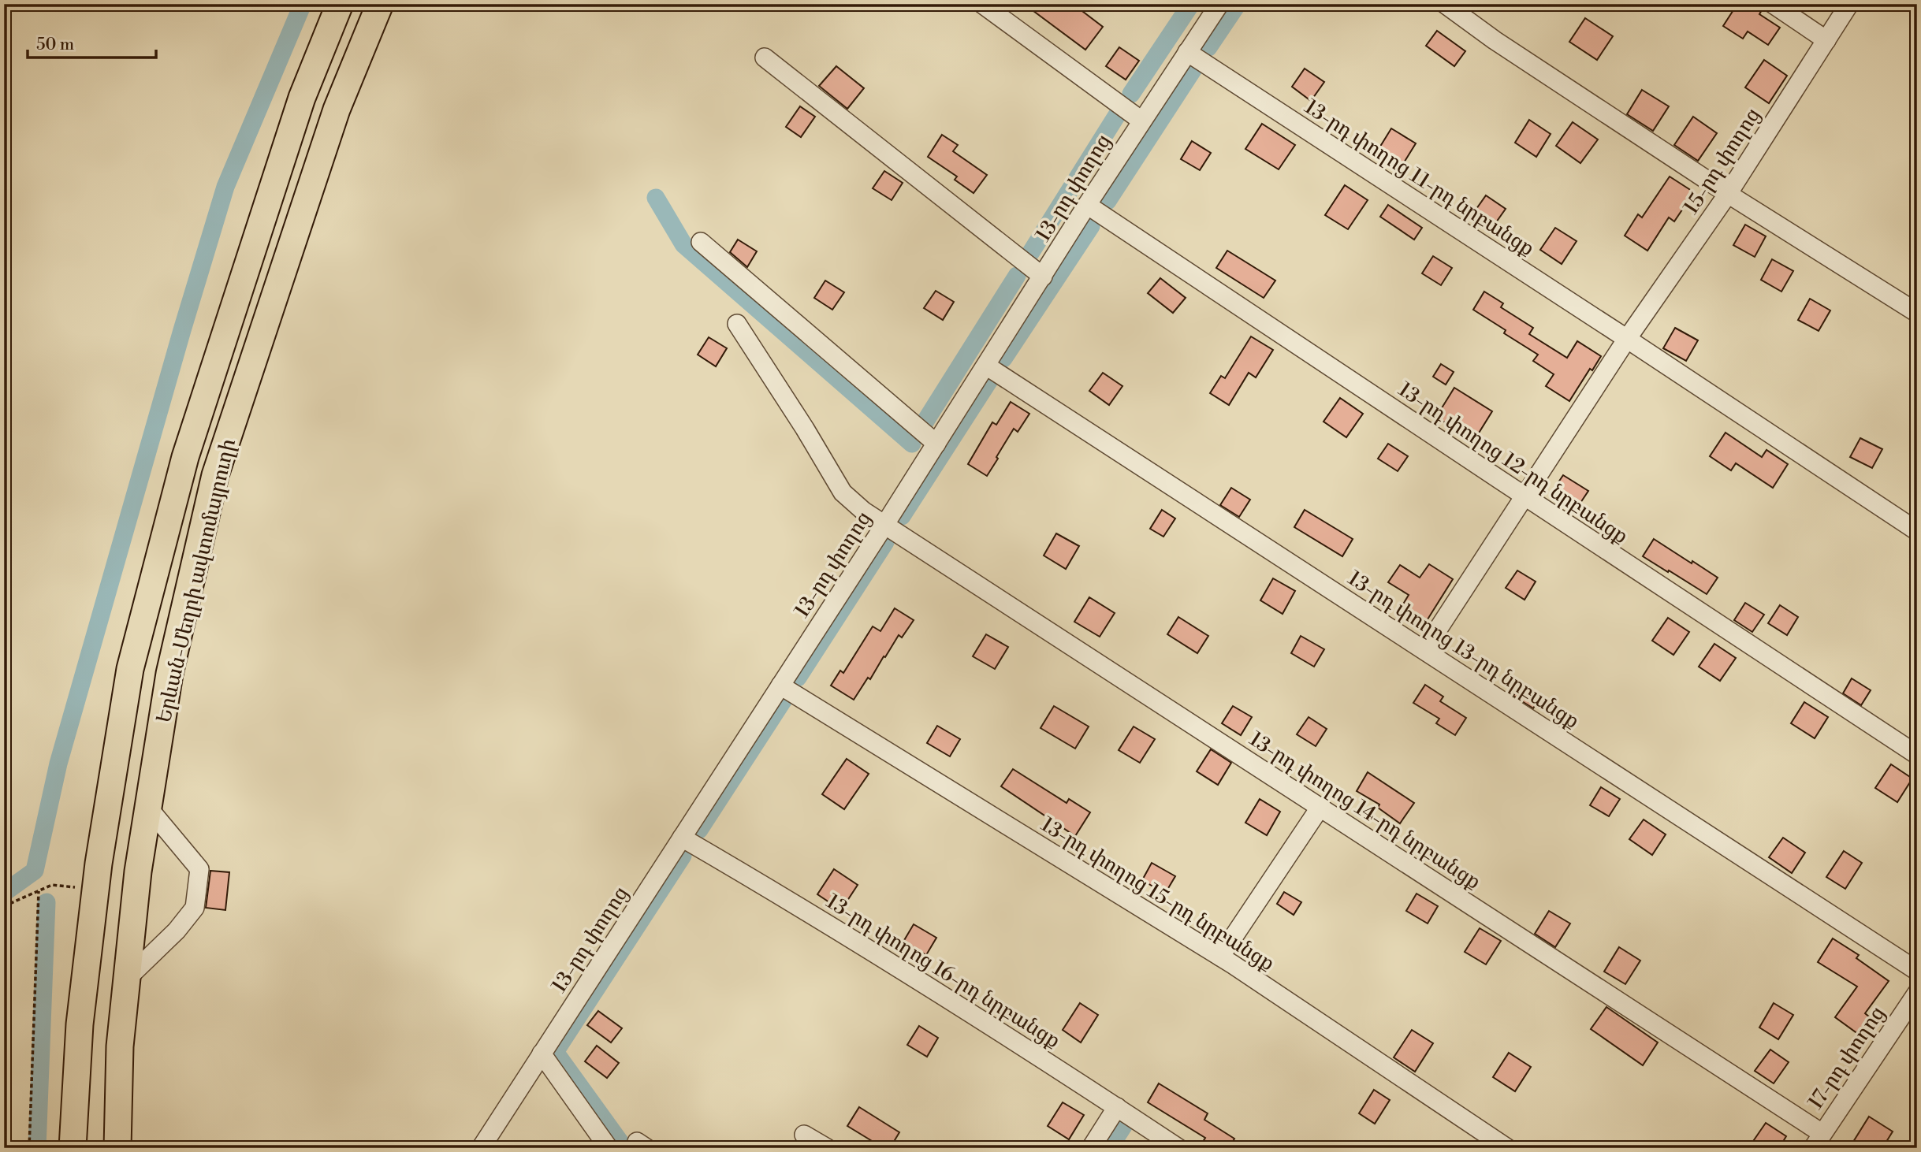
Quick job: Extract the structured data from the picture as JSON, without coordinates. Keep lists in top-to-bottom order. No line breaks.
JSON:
{"streets":{"highway":["Երևան-Մեղրի ավտոմայրուղի"],"street":["15-րդ փողոց","13-րդ փողոց 11-րդ նրբանցք","13-րդ փողոց","13-րդ փողոց 12-րդ նրբանցք","13-րդ փողոց 13-րդ նրբանցք","13-րդ փողոց 14-րդ նրբանցք","13-րդ փողոց 15-րդ նրբանցք","13-րդ փողոց 16-րդ նրբանցք","17-րդ փողոց"]},"crossings":[["15-րդ փողոց","13-րդ փողոց 11-րդ նրբանցք"],["15-րդ փողոց","13-րդ փողոց 12-րդ նրբանցք"],["15-րդ փողոց","13-րդ փողոց 13-րդ նրբանցք"],["13-րդ փողոց 11-րդ նրբանցք","13-րդ փողոց"],["13-րդ փողոց","13-րդ փողոց 12-րդ նրբանցք"],["13-րդ փողոց","13-րդ փողոց 13-րդ նրբանցք"],["13-րդ փողոց","13-րդ փողոց 14-րդ նրբանցք"],["13-րդ փողոց","13-րդ փողոց 15-րդ նրբանցք"],["13-րդ փողոց","13-րդ փողոց 16-րդ նրբանցք"],["13-րդ փողոց 14-րդ նրբանցք","17-րդ փողոց"]],"scale_bar":"50 m"}
